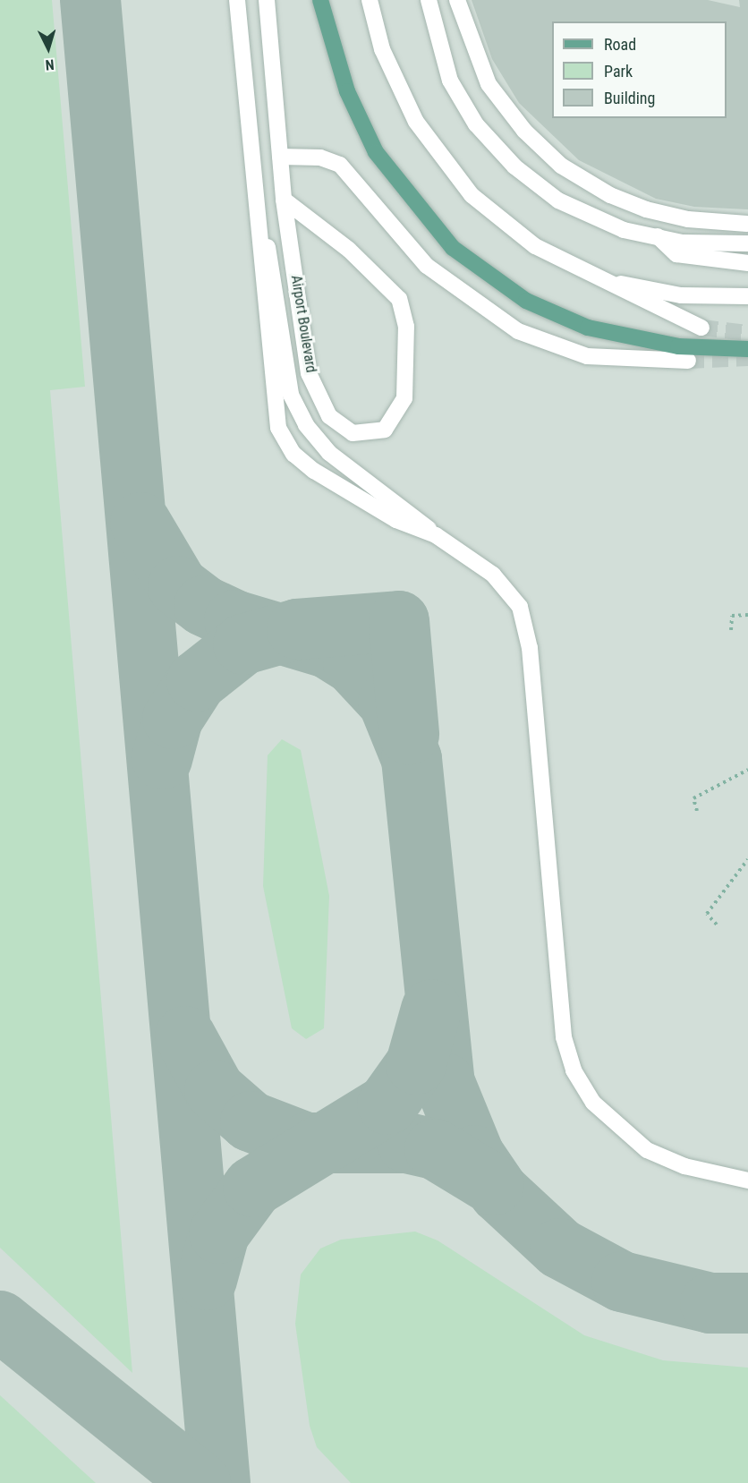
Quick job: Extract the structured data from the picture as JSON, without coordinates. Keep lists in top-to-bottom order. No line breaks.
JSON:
{"streets":{"street":["Airport Boulevard"]},"legend":["Road","Park","Building"],"north":"bottom"}
